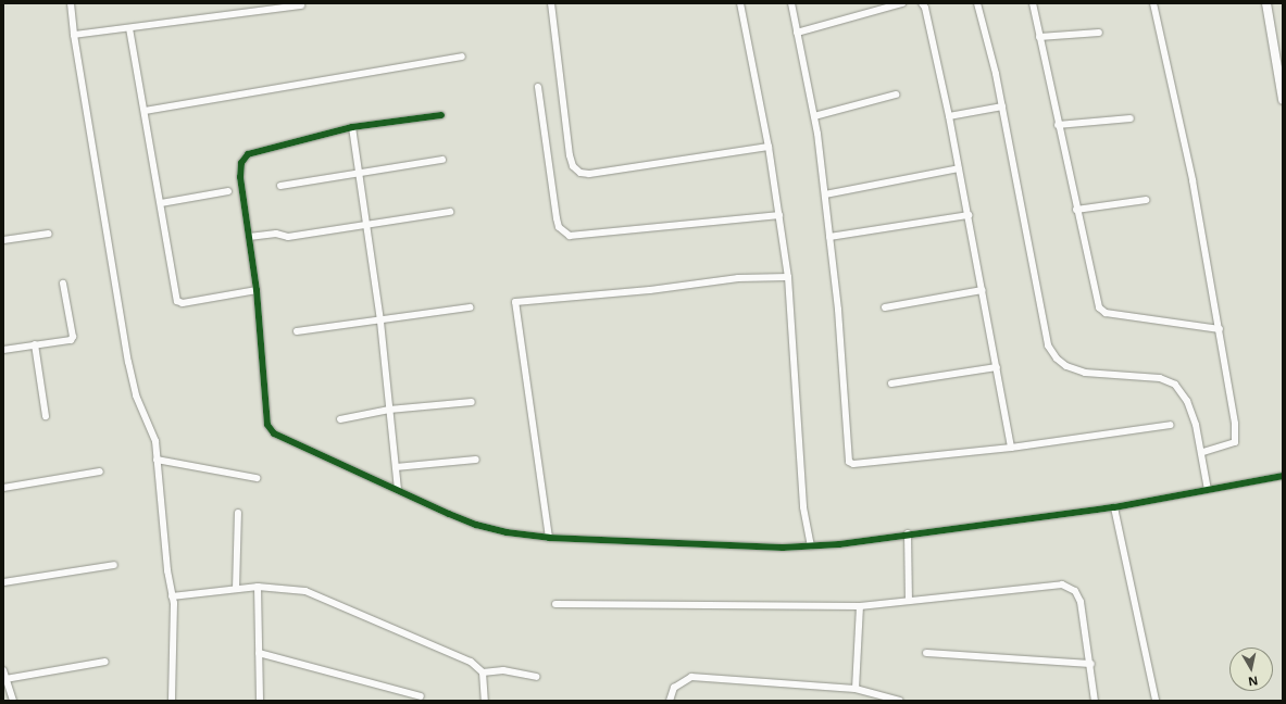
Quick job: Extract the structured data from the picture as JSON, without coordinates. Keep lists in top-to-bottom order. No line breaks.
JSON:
{"north":"bottom"}
